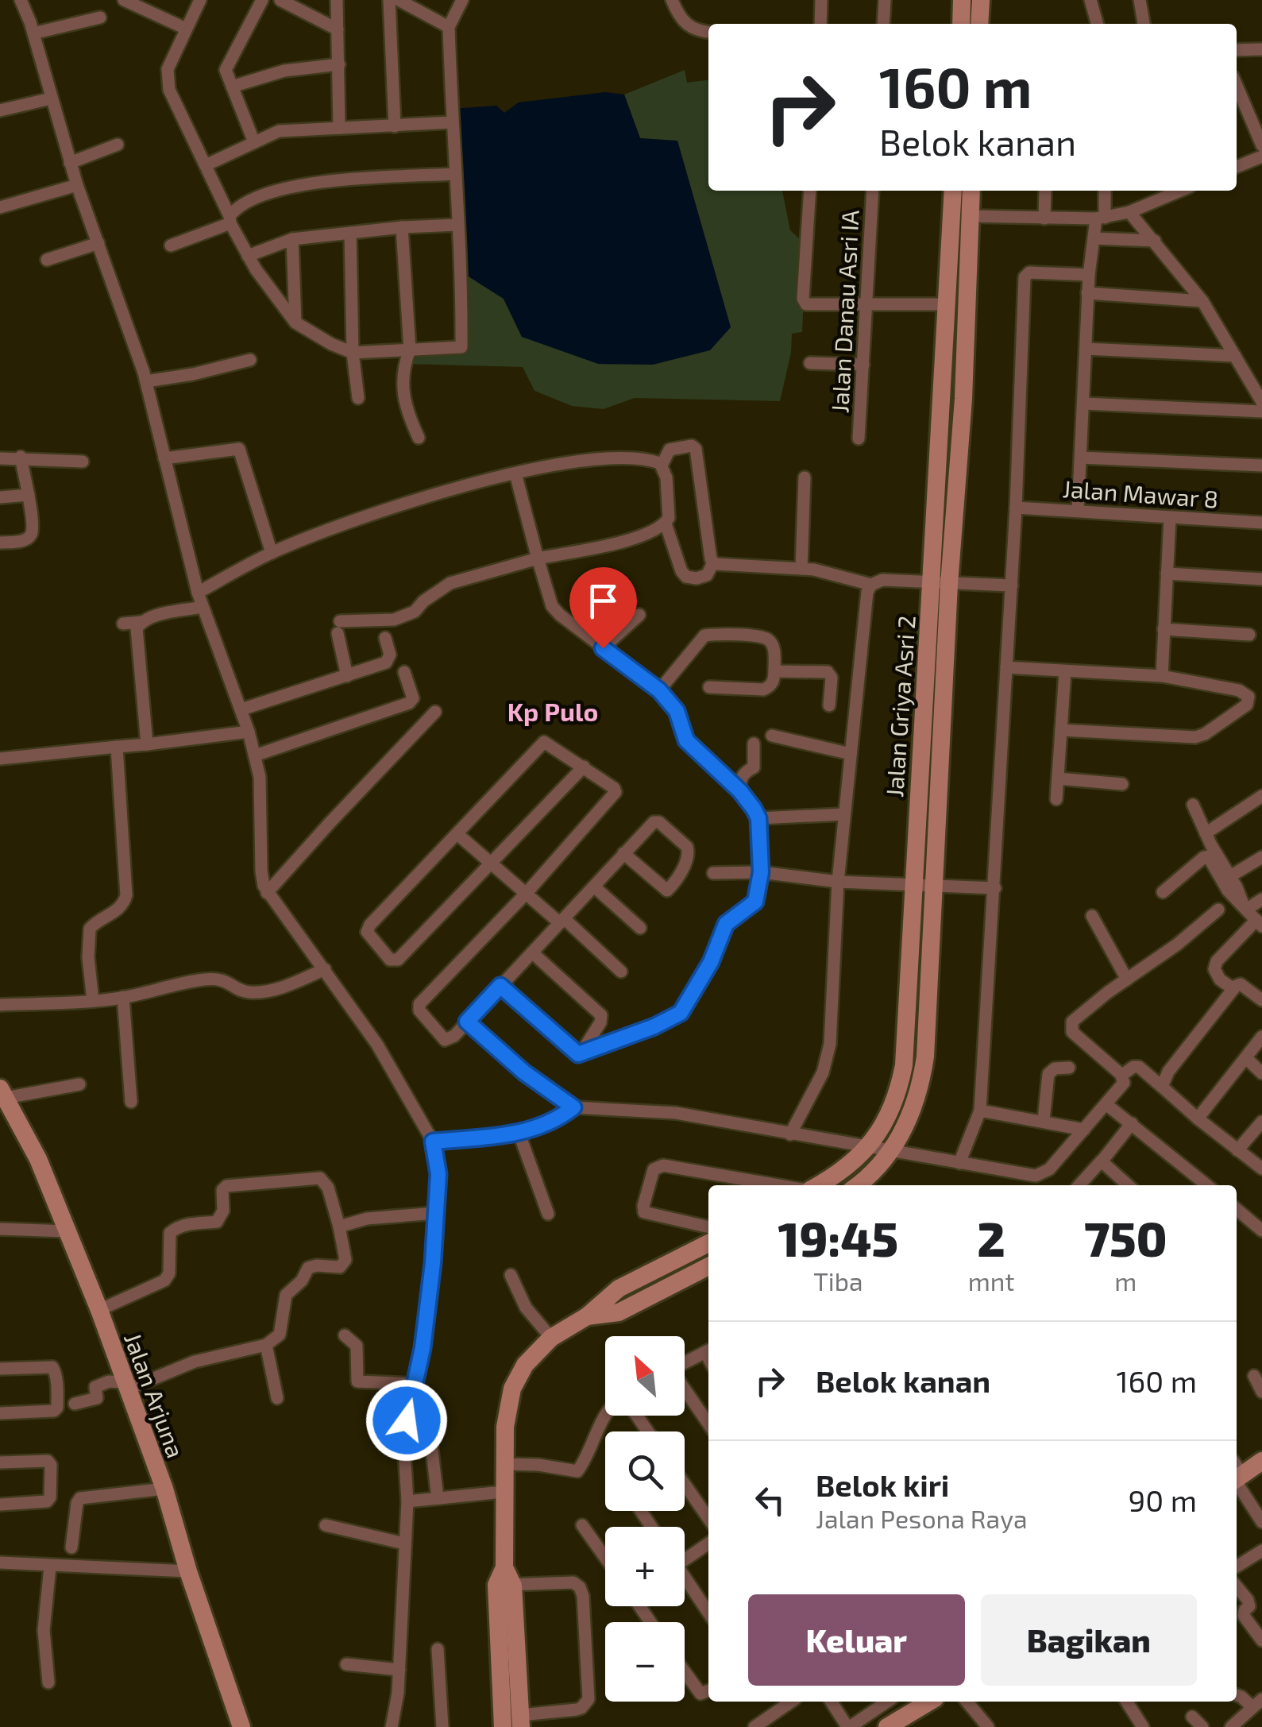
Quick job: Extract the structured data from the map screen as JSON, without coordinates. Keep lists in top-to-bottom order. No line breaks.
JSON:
{"streets":{"street":["Jalan Danau Asri IA","Jalan Mawar 8","Jalan Griya Asri 2","Jalan Arjuna"]},"districts":["Kp Pulo"],"north":"top left","page":{"turn":["160 m","Belok kanan"],"eta":["19:45","Tiba","2","mnt","750","m"],"list":[{"name":"Belok kanan","value":"160 m"},{"name":"Belok kiri","note":"Jalan Pesona Raya","value":"90 m"}],"map_buttons":["+","−"],"buttons":["Keluar","Bagikan"]}}
